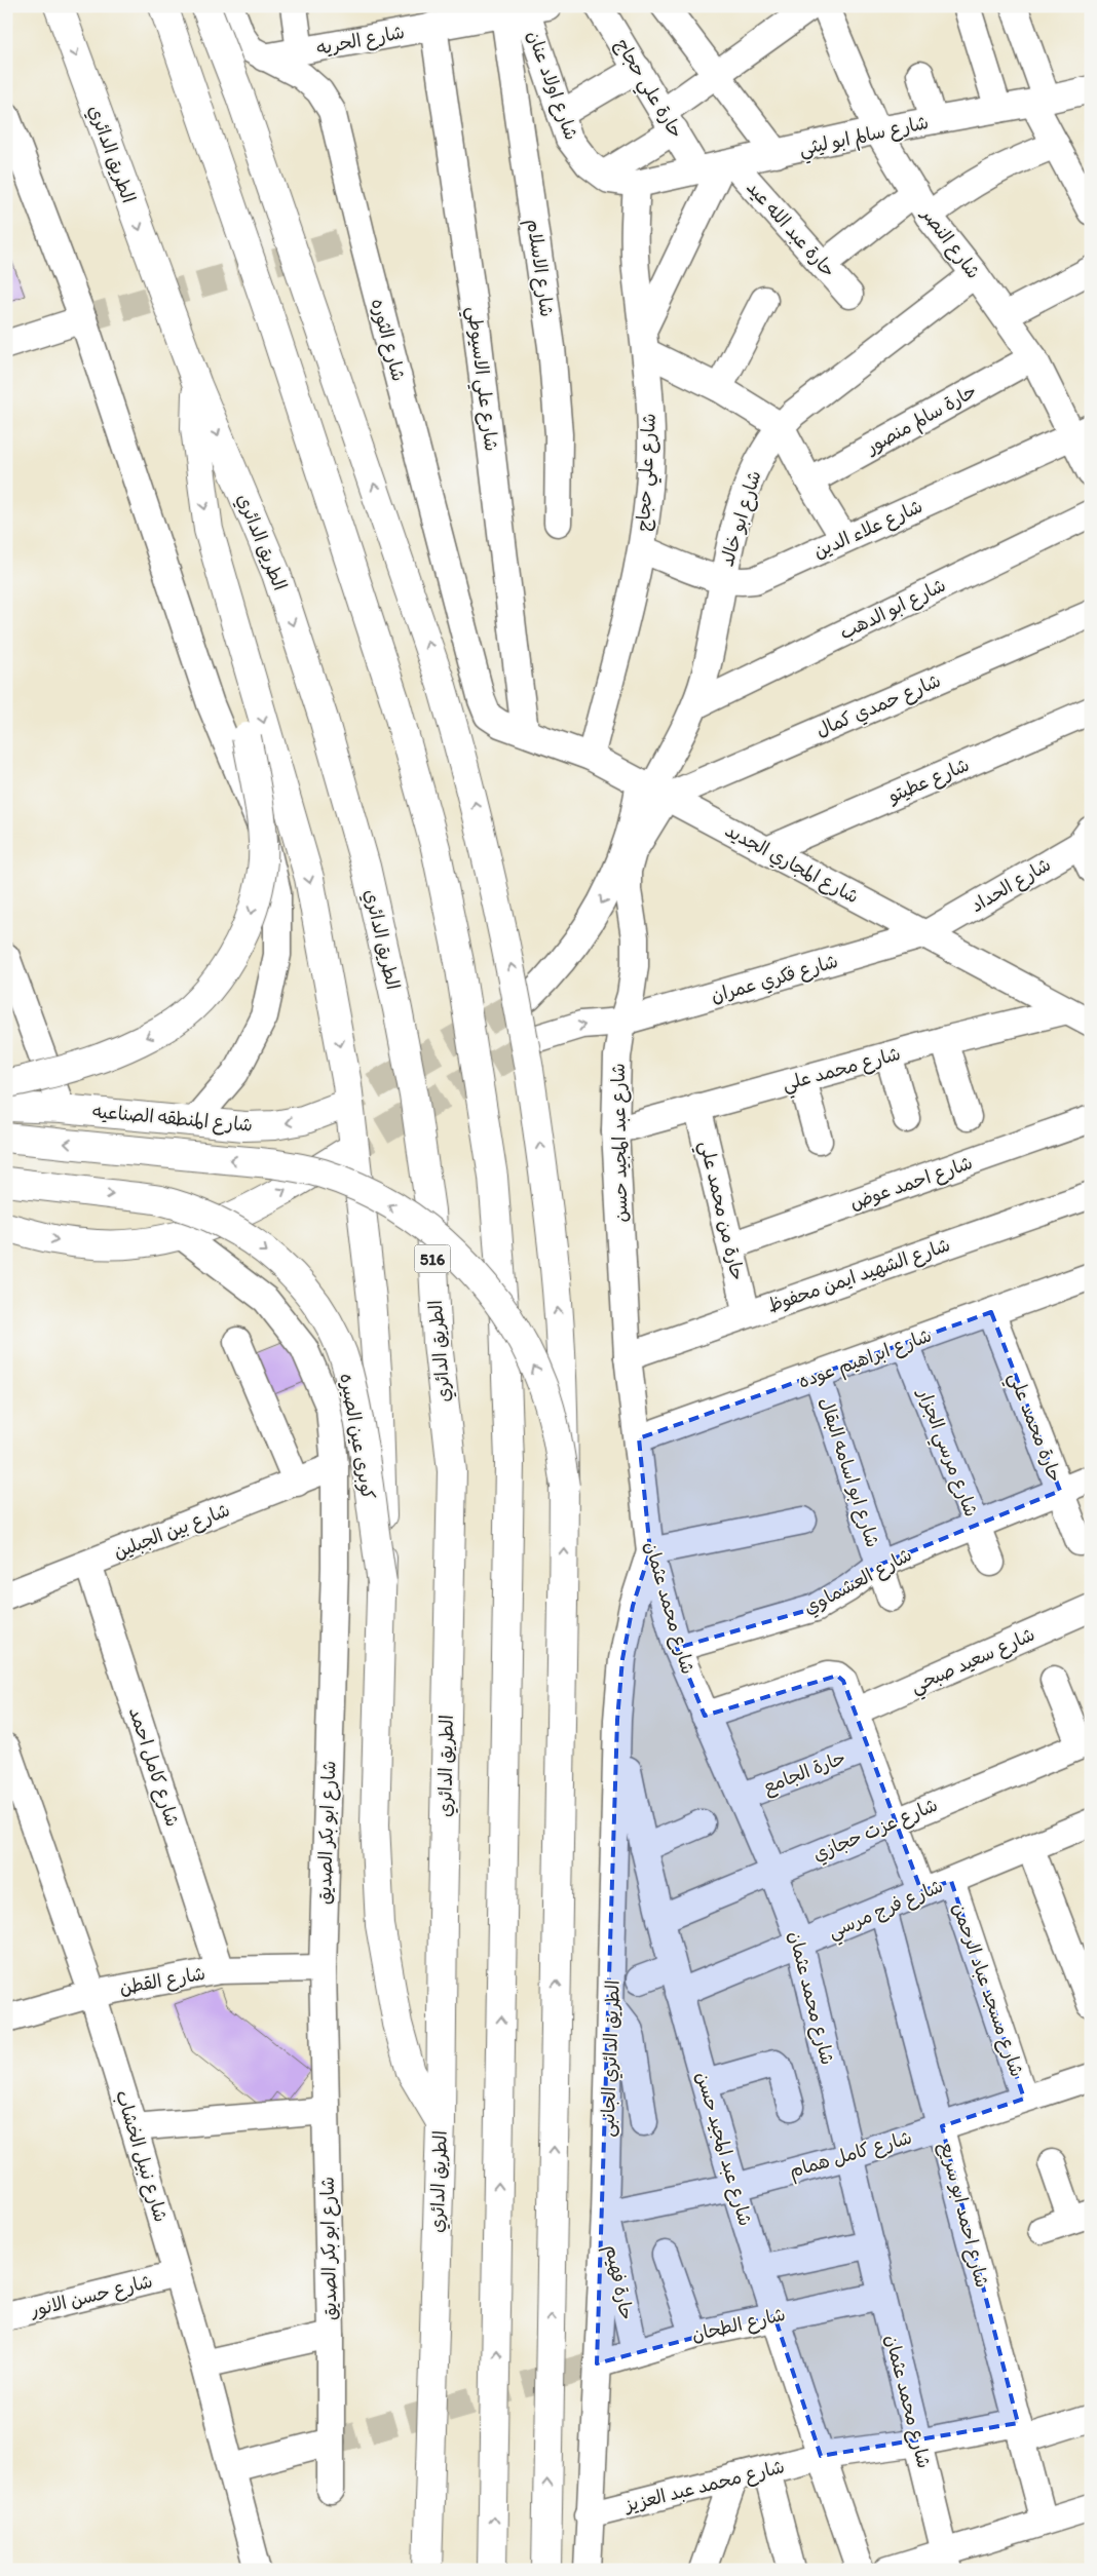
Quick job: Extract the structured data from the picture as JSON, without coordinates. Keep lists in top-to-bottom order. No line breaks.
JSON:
{"streets":{"main road":["الطريق الدائري","شارع المنطقه الصناعيه","516","كوبرى عين الصيره"],"street":["شارع الحريه","شارع اولاد عنان","حارة علي حجاج","شارع سالم ابو ليثي","حارة عبد الله عيد","شارع النصر","شارع الاسلام","شارع الثوره","شارع علي الاسيوطي","حارة سالم منصور","شارع علي حجاج","شارع ابو خالد","شارع علاء الدين","شارع ابو الدهب","شارع حمدي كمال","شارع عطيتو","شارع المجاري الجديد","شارع الحداد","شارع فكري عمران","شارع محمد علي","شارع عبد المجيد حسن","شارع احمد عوض","حارة من محمد علي","شارع الشهيد ايمن محفوظ","شارع ابراهيم عوده","حارة محمد علي","شارع مرسي الجزار","شارع ابو اسامه البقال","شارع بين الجبلين","شارع العشماوي","شارع محمد عثمان","شارع سعيد صبحي","شارع كامل احمد","حارة الجامع","شارع عزت حجازي","شارع ابو بكر الصديق","شارع فرج مرسي","شارع القطن","شارع مسجد عباد الرحمن","الطريق الدائري الجانبى","شارع كامل همام","شارع نبيل الخشاب","شارع احمد ابو سريع","حارة فهيم","شارع حسن الانور","شارع الطحان","شارع محمد عبد العزيز"]},"crossings":[["شارع الحريه","شارع اولاد عنان"],["شارع الحريه","شارع الاسلام"],["شارع الحريه","شارع الثوره"],["شارع الحريه","شارع علي الاسيوطي"],["شارع اولاد عنان","شارع سالم ابو ليثي"],["شارع اولاد عنان","شارع الاسلام"],["شارع اولاد عنان","شارع علي حجاج"],["حارة علي حجاج","شارع سالم ابو ليثي"],["حارة علي حجاج","حارة عبد الله عيد"],["شارع سالم ابو ليثي","حارة عبد الله عيد"],["شارع سالم ابو ليثي","شارع النصر"],["شارع سالم ابو ليثي","شارع علي حجاج"],["شارع النصر","حارة سالم منصور"],["شارع النصر","شارع ابو خالد"],["شارع النصر","شارع علاء الدين"],["شارع الثوره","شارع المجاري الجديد"],["شارع علي الاسيوطي","شارع المجاري الجديد"],["شارع علي حجاج","شارع علاء الدين"],["شارع علي حجاج","شارع المجاري الجديد"],["شارع ابو خالد","شارع علاء الدين"],["شارع ابو خالد","شارع ابو الدهب"],["شارع ابو خالد","شارع حمدي كمال"],["شارع ابو خالد","شارع المجاري الجديد"],["شارع ابو خالد","شارع عبد المجيد حسن"],["شارع حمدي كمال","شارع المجاري الجديد"],["شارع حمدي كمال","شارع عبد المجيد حسن"],["شارع عطيتو","شارع المجاري الجديد"],["شارع المجاري الجديد","شارع الحداد"],["شارع المجاري الجديد","شارع فكري عمران"],["شارع المجاري الجديد","شارع محمد علي"],["شارع المجاري الجديد","شارع عبد المجيد حسن"],["شارع الحداد","شارع فكري عمران"],["شارع فكري عمران","شارع عبد المجيد حسن"],["شارع محمد علي","شارع عبد المجيد حسن"],["شارع محمد علي","حارة من محمد علي"],["شارع عبد المجيد حسن","شارع الشهيد ايمن محفوظ"],["شارع عبد المجيد حسن","شارع ابراهيم عوده"],["شارع عبد المجيد حسن","شارع محمد عثمان"],["شارع عبد المجيد حسن","شارع عزت حجازي"],["شارع عبد المجيد حسن","شارع فرج مرسي"],["شارع عبد المجيد حسن","الطريق الدائري الجانبى"],["شارع عبد المجيد حسن","شارع كامل همام"],["شارع عبد المجيد حسن","شارع الطحان"],["شارع عبد المجيد حسن","شارع محمد عبد العزيز"],["شارع احمد عوض","حارة من محمد علي"],["حارة من محمد علي","شارع الشهيد ايمن محفوظ"],["شارع ابراهيم عوده","حارة محمد علي"],["شارع ابراهيم عوده","شارع مرسي الجزار"],["شارع ابراهيم عوده","شارع ابو اسامه البقال"],["شارع ابراهيم عوده","شارع محمد عثمان"],["حارة محمد علي","شارع العشماوي"],["شارع مرسي الجزار","شارع العشماوي"],["شارع ابو اسامه البقال","شارع العشماوي"],["شارع بين الجبلين","شارع كامل احمد"],["شارع بين الجبلين","شارع ابو بكر الصديق"],["شارع العشماوي","شارع محمد عثمان"],["شارع محمد عثمان","حارة الجامع"],["شارع محمد عثمان","شارع عزت حجازي"],["شارع محمد عثمان","شارع فرج مرسي"],["شارع محمد عثمان","الطريق الدائري الجانبى"],["شارع محمد عثمان","شارع كامل همام"],["شارع محمد عثمان","شارع الطحان"],["شارع محمد عثمان","شارع محمد عبد العزيز"],["شارع كامل احمد","شارع القطن"],["شارع ابو بكر الصديق","شارع القطن"],["شارع فرج مرسي","شارع مسجد عباد الرحمن"],["شارع فرج مرسي","شارع احمد ابو سريع"],["شارع القطن","شارع نبيل الخشاب"],["شارع مسجد عباد الرحمن","شارع كامل همام"],["الطريق الدائري الجانبى","شارع كامل همام"],["الطريق الدائري الجانبى","حارة فهيم"],["الطريق الدائري الجانبى","شارع الطحان"],["الطريق الدائري الجانبى","شارع محمد عبد العزيز"],["شارع كامل همام","شارع احمد ابو سريع"],["شارع كامل همام","حارة فهيم"],["شارع نبيل الخشاب","شارع حسن الانور"],["شارع احمد ابو سريع","شارع محمد عبد العزيز"],["حارة فهيم","شارع الطحان"]],"one_way":["كوبرى عين الصيره"]}
